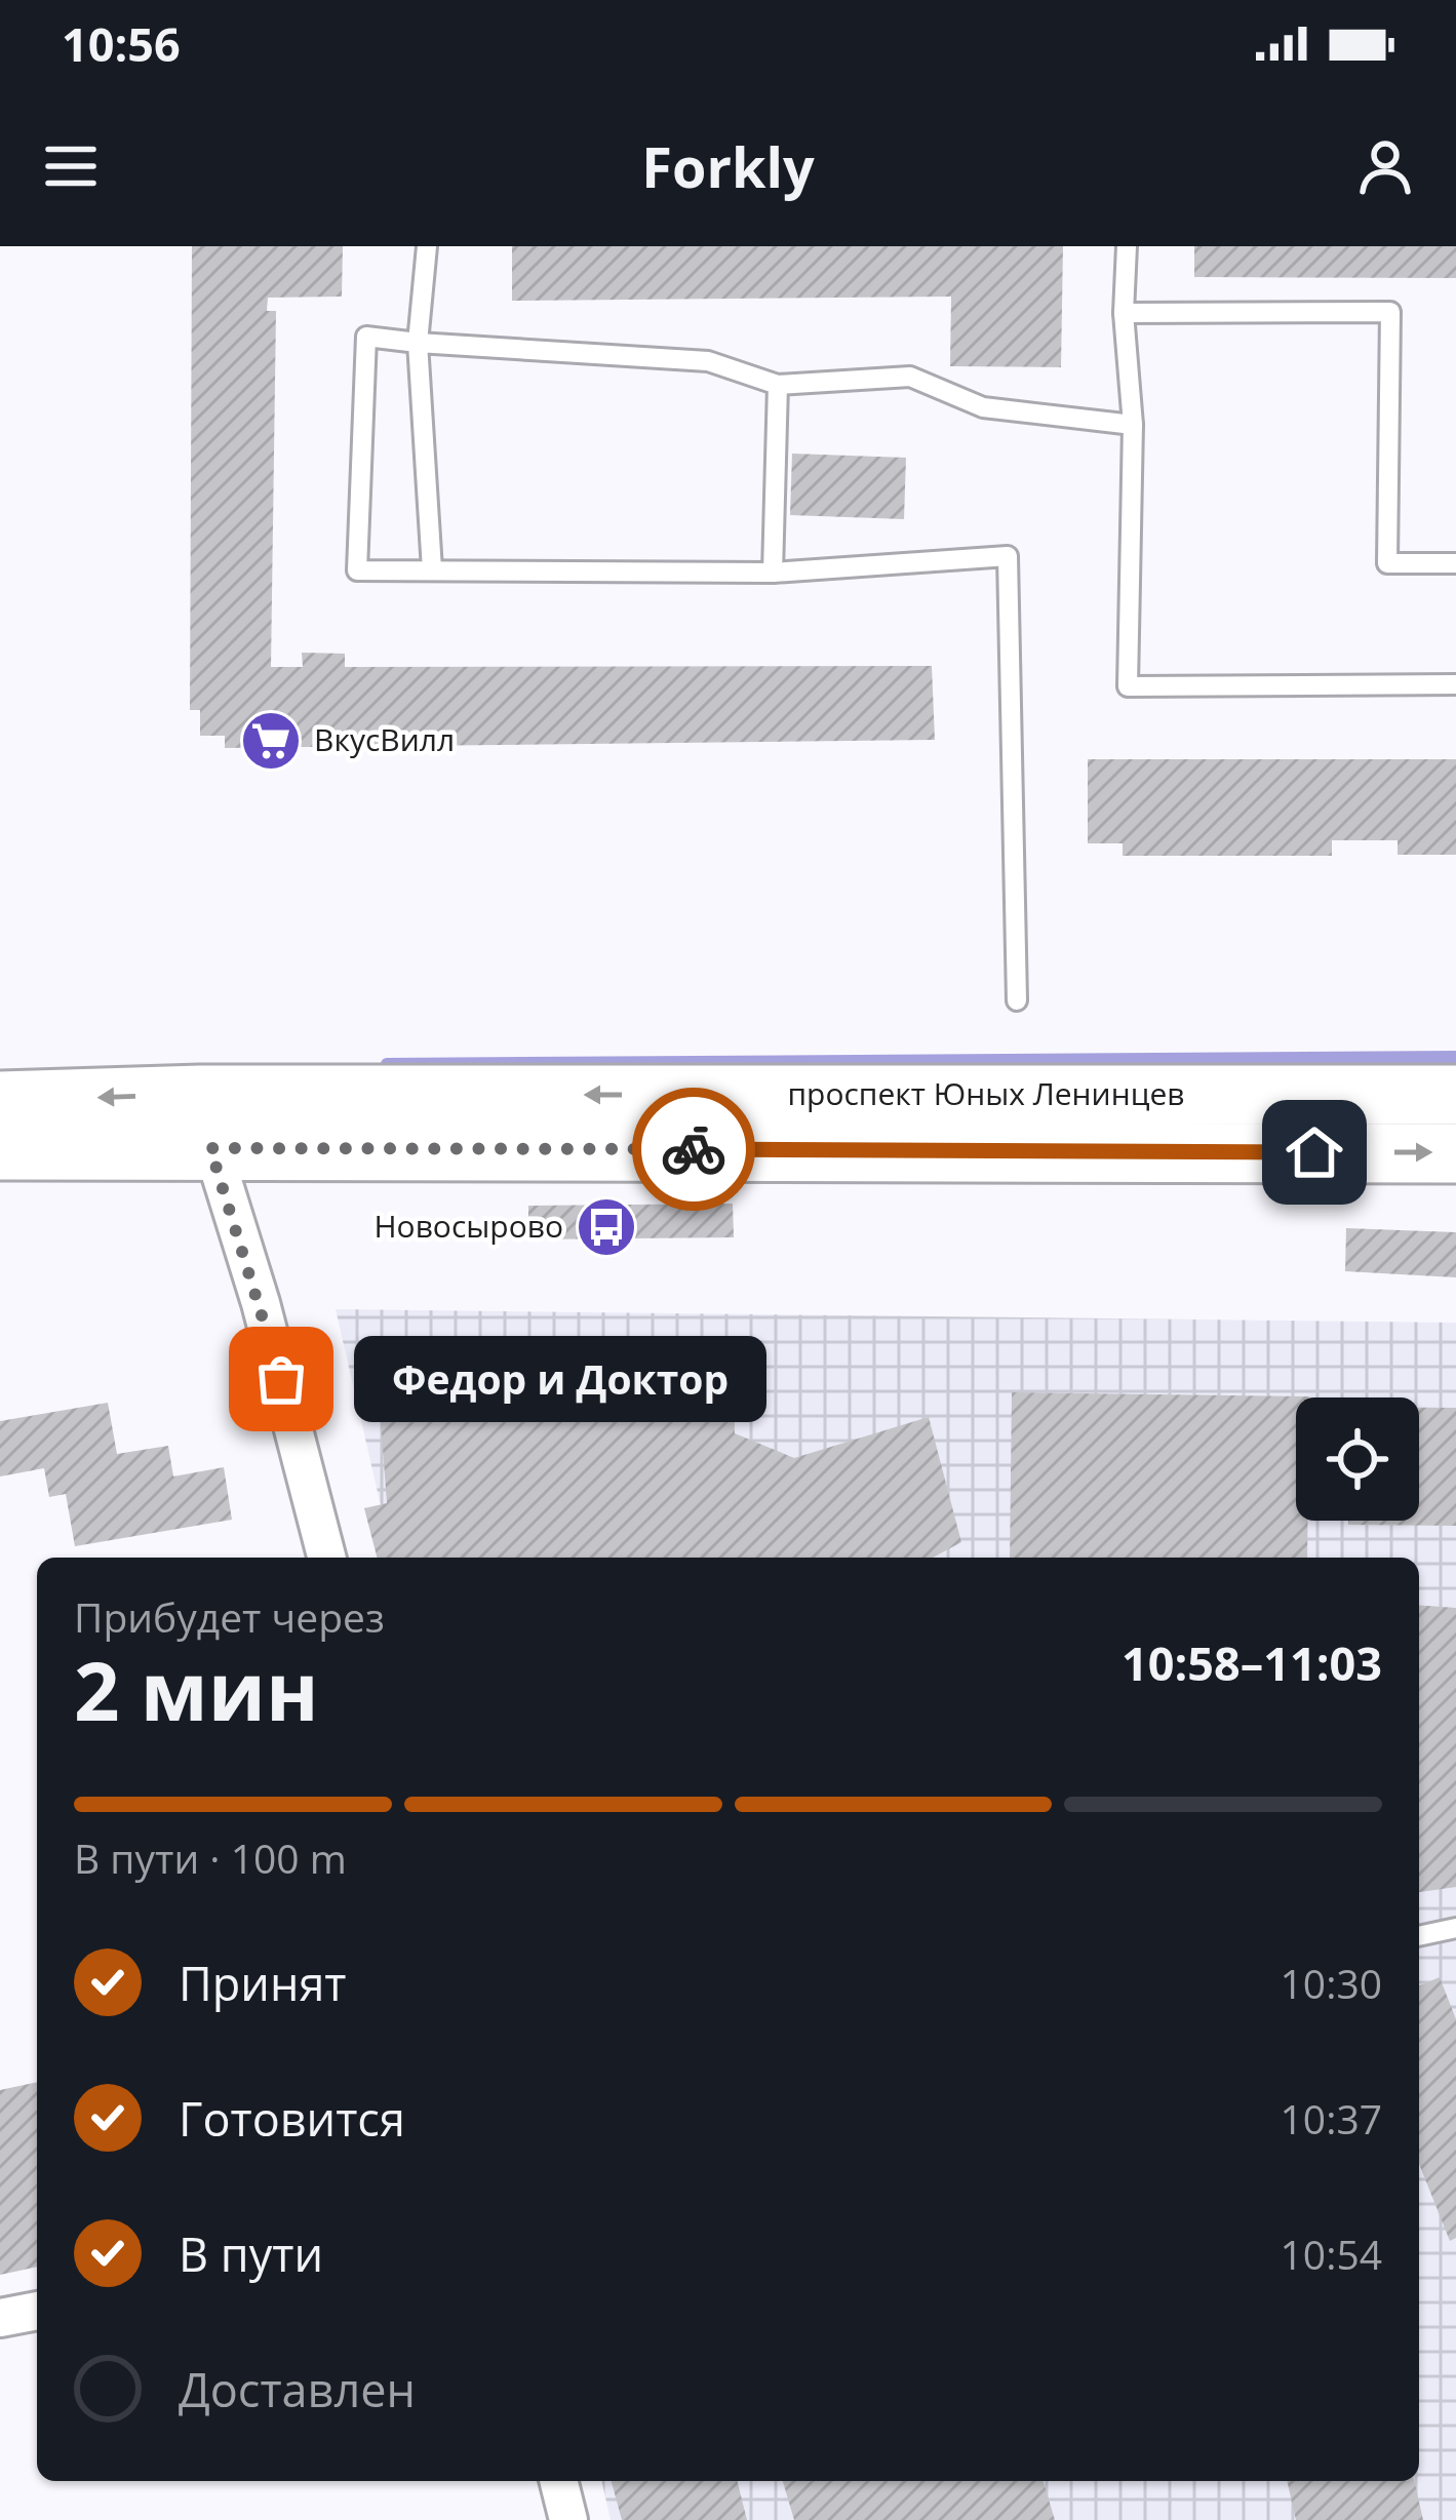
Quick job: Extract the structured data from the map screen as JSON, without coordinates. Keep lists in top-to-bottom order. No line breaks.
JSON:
{"streets":{"main road":["проспект Юных Ленинцев"]},"places":{"supermarket":["ВкусВилл"],"bus stop":["Новосырово"],"other":["Федор и Доктор"]},"page":{"status":"10:56","header":"Forkly","bubble":"Федор и Доктор","heading":["2 мин","Прибудет через","10:58–11:03"],"bar":"В пути · 100 m","list":[["Принят","10:30"],["Готовится","10:37"],["В пути","10:54"],"Доставлен"]}}
